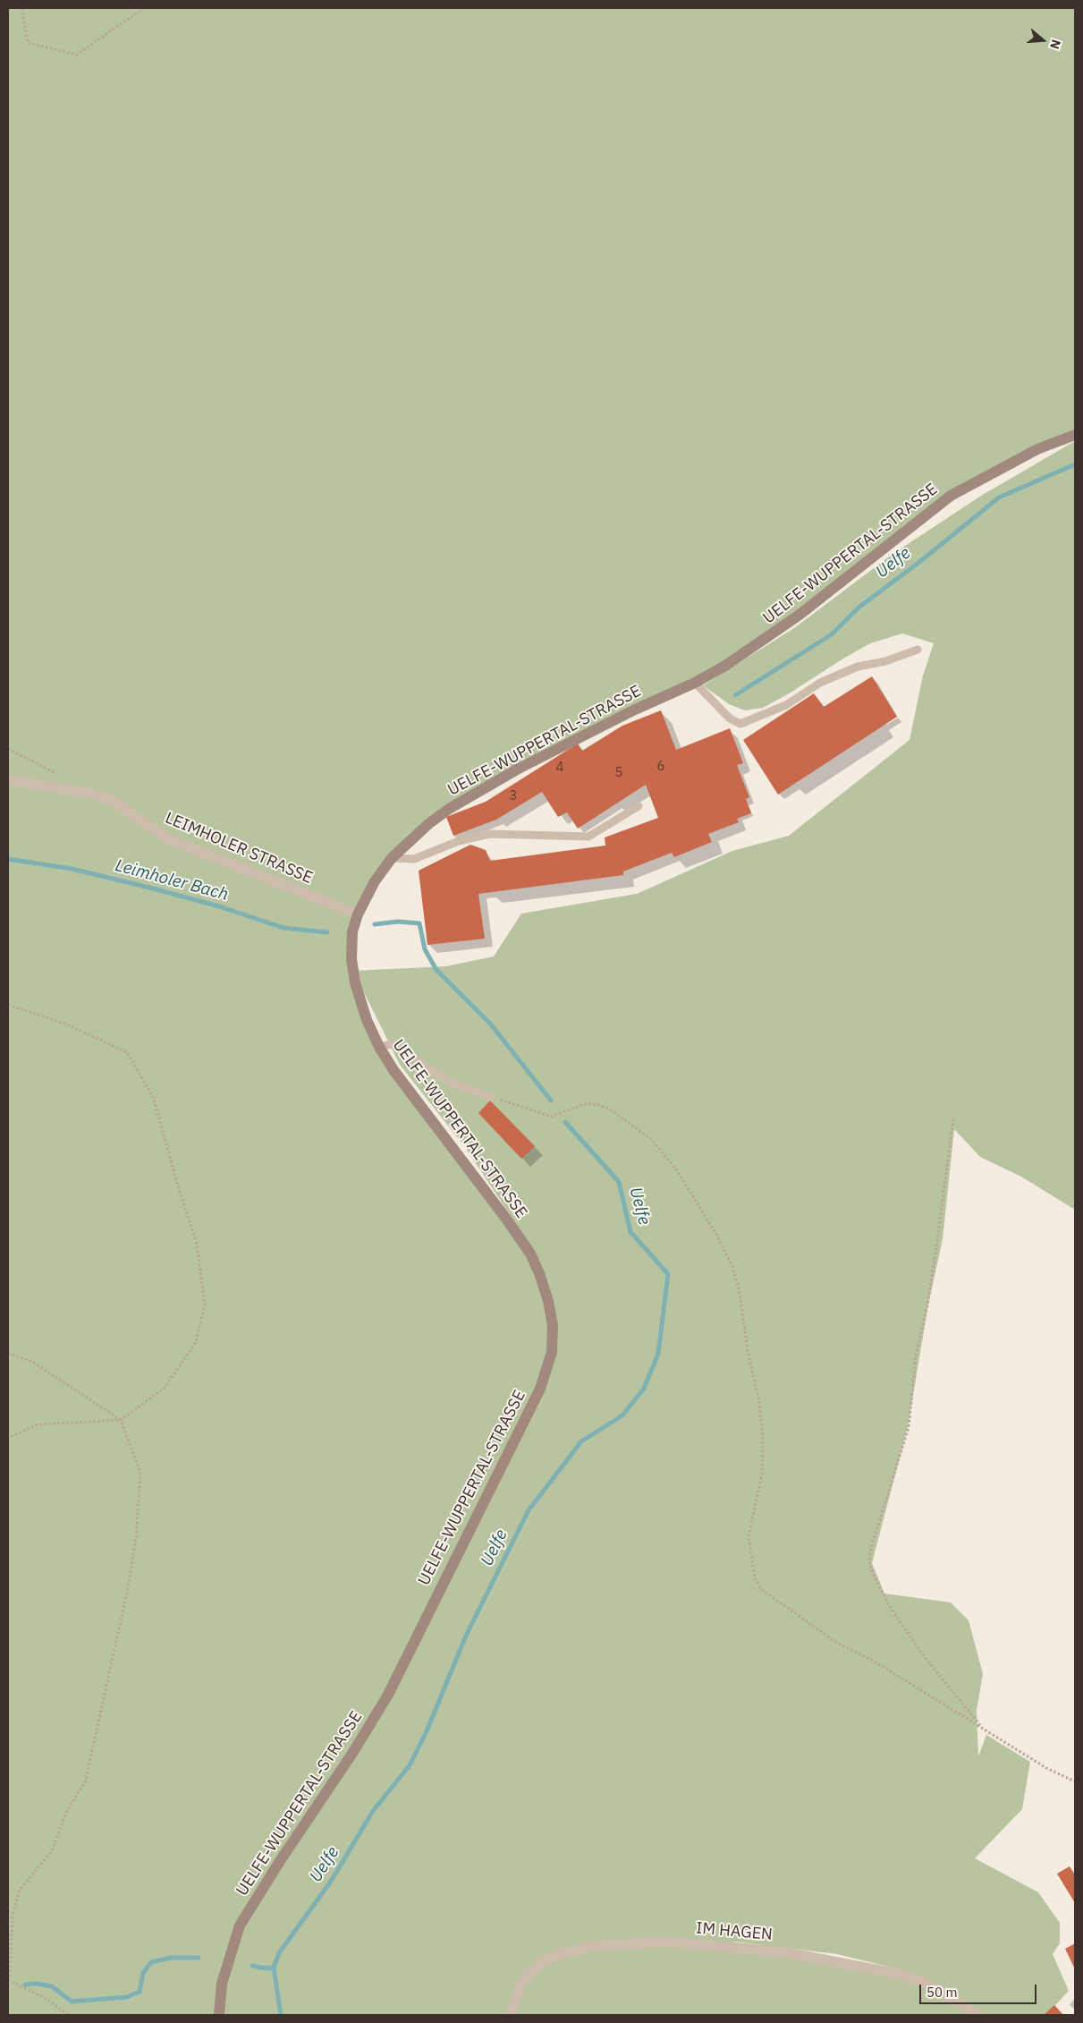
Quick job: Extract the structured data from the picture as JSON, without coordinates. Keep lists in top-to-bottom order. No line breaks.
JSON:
{"streets":{"main road":["UELFE-WUPPERTAL-STRASSE"],"street":["LEIMHOLER STRASSE","IM HAGEN"]},"crossings":[["UELFE-WUPPERTAL-STRASSE","LEIMHOLER STRASSE"]],"water":["Uelfe","Leimholer Bach"],"house_numbers":["6","4","5","3"],"scale_bar":"50 m","north":"right"}
